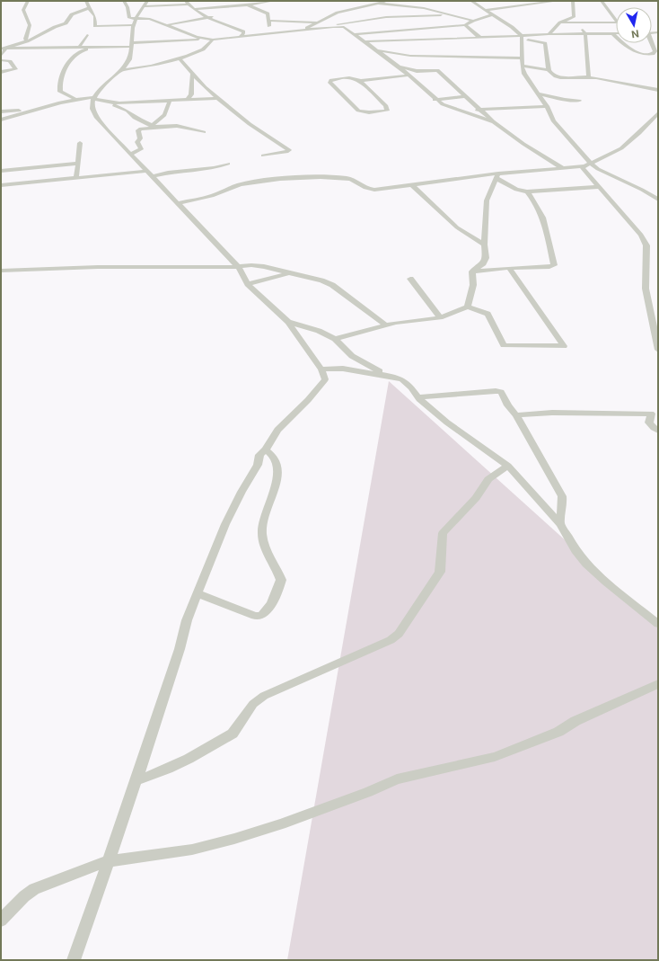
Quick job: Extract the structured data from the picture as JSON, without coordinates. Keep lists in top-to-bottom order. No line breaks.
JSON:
{"north":"bottom"}
